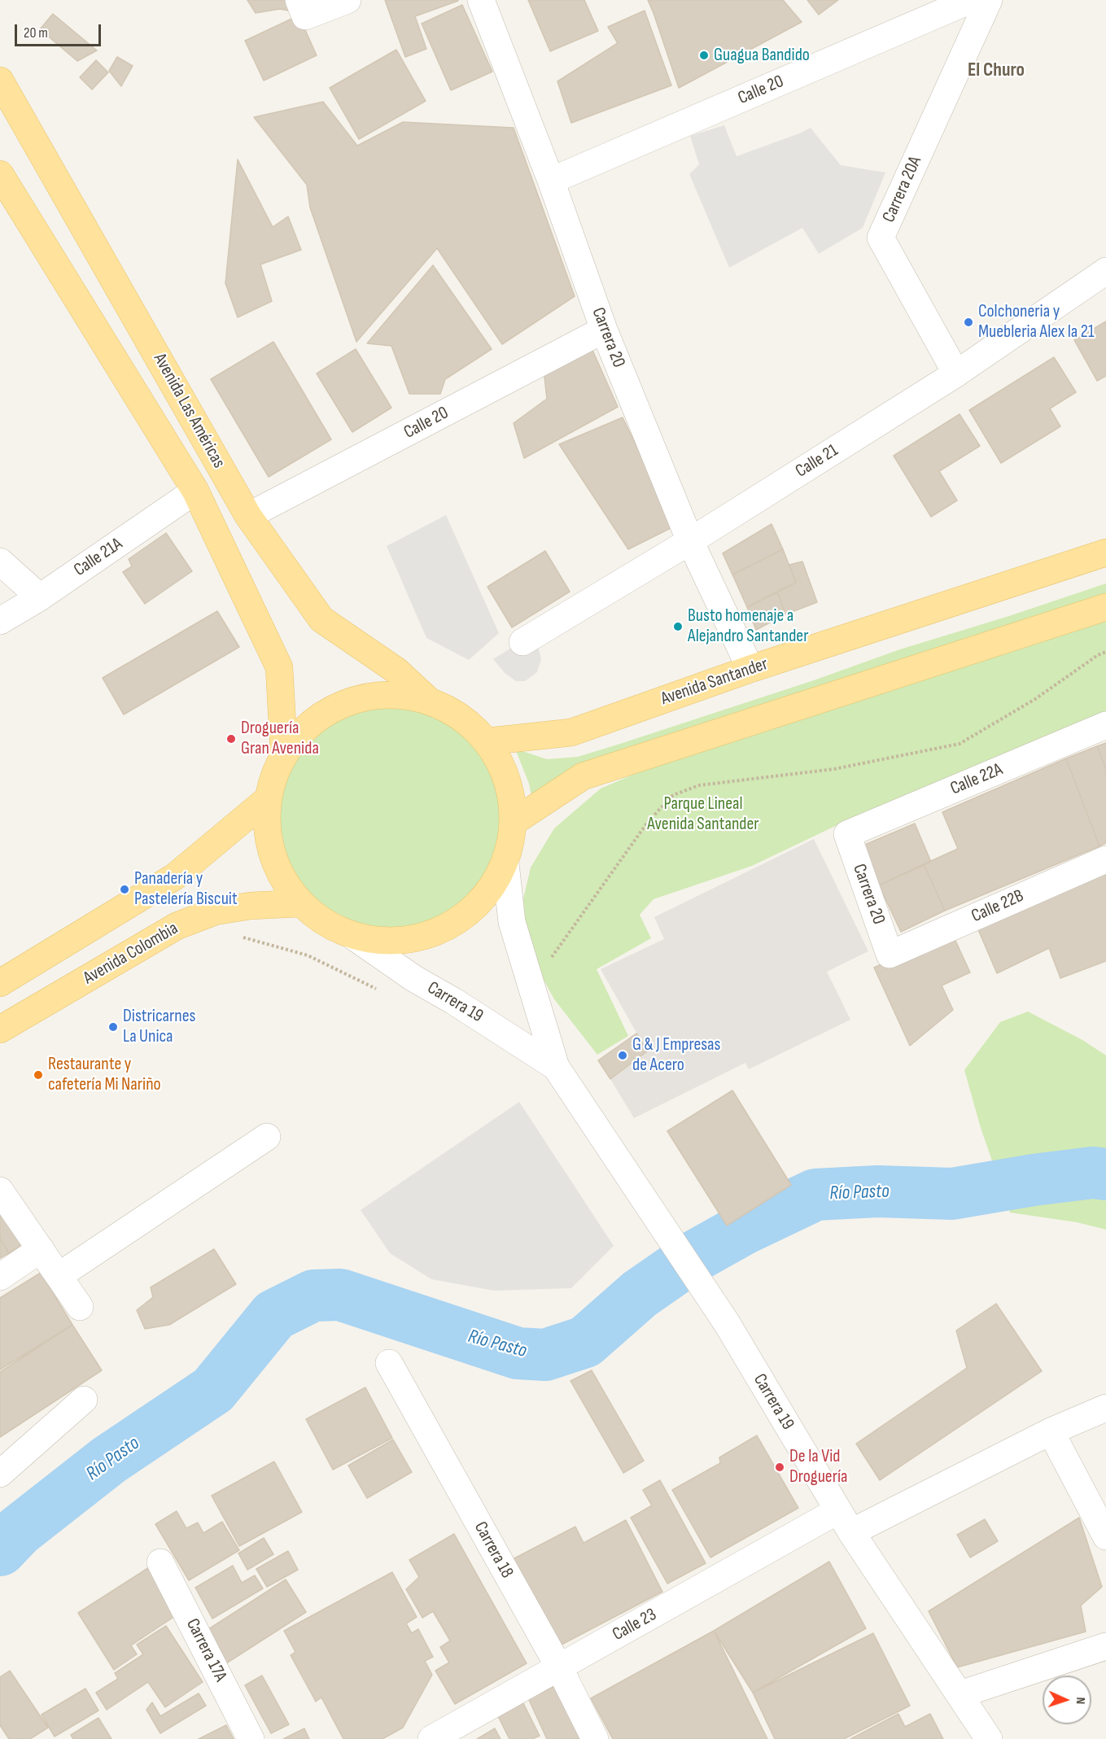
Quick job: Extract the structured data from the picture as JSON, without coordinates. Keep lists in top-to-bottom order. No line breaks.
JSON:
{"streets":{"main road":["Avenida Las Américas","Avenida Santander","Avenida Colombia"],"street":["Calle 20","Carrera 20A","Carrera 20","Calle 21","Calle 21A","Calle 22A","Calle 22B","Carrera 19","Carrera 18","Calle 23","Carrera 17A"]},"crossings":[["Calle 20","Carrera 20"],["Calle 20","Avenida Las Américas"],["Carrera 20A","Calle 21"],["Carrera 20","Calle 21"],["Carrera 20","Avenida Santander"],["Carrera 20","Calle 22A"],["Carrera 20","Calle 22B"],["Avenida Las Américas","Calle 21A"],["Carrera 19","Calle 23"],["Carrera 18","Calle 23"]],"districts":["El Churo"],"water":["Río Pasto"],"parks":["Parque Lineal Avenida Santander"],"places":["Guagua Bandido","Colchoneria y Muebleria Alex la 21","Busto homenaje a Alejandro Santander","Droguería Gran Avenida","Panadería y Pastelería Biscuit","Districarnes La Unica","G & J Empresas de Acero","Restaurante y cafetería Mi Nariño","De la Vid Droguería"],"scale_bar":"20 m","north":"right"}
